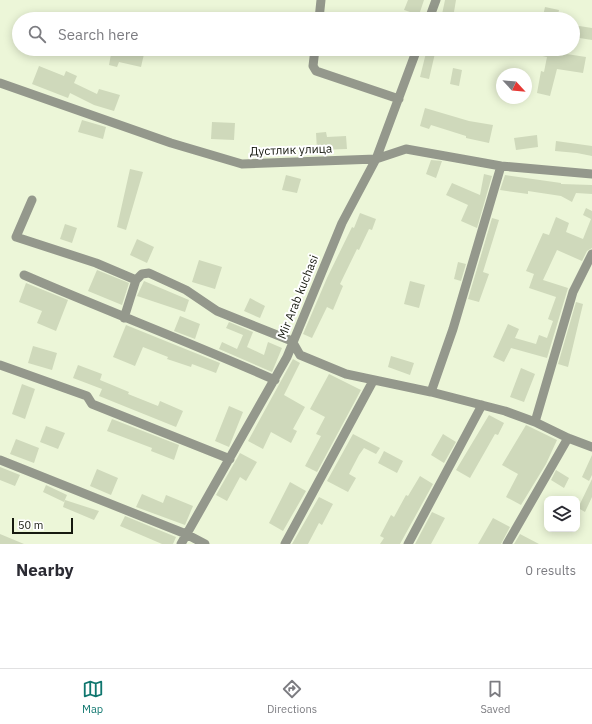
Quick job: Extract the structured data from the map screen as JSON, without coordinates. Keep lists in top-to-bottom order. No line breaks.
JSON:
{"streets":{"street":["Дустлик улица","Mir Arab kuchasi"]},"crossings":[["Дустлик улица","Mir Arab kuchasi"]],"scale_bar":"50 m","north":"bottom right","page":{"search":"Search here","scale":"50 m","heading":["Nearby","0 results"],"nav":["Map","Directions","Saved"]}}
